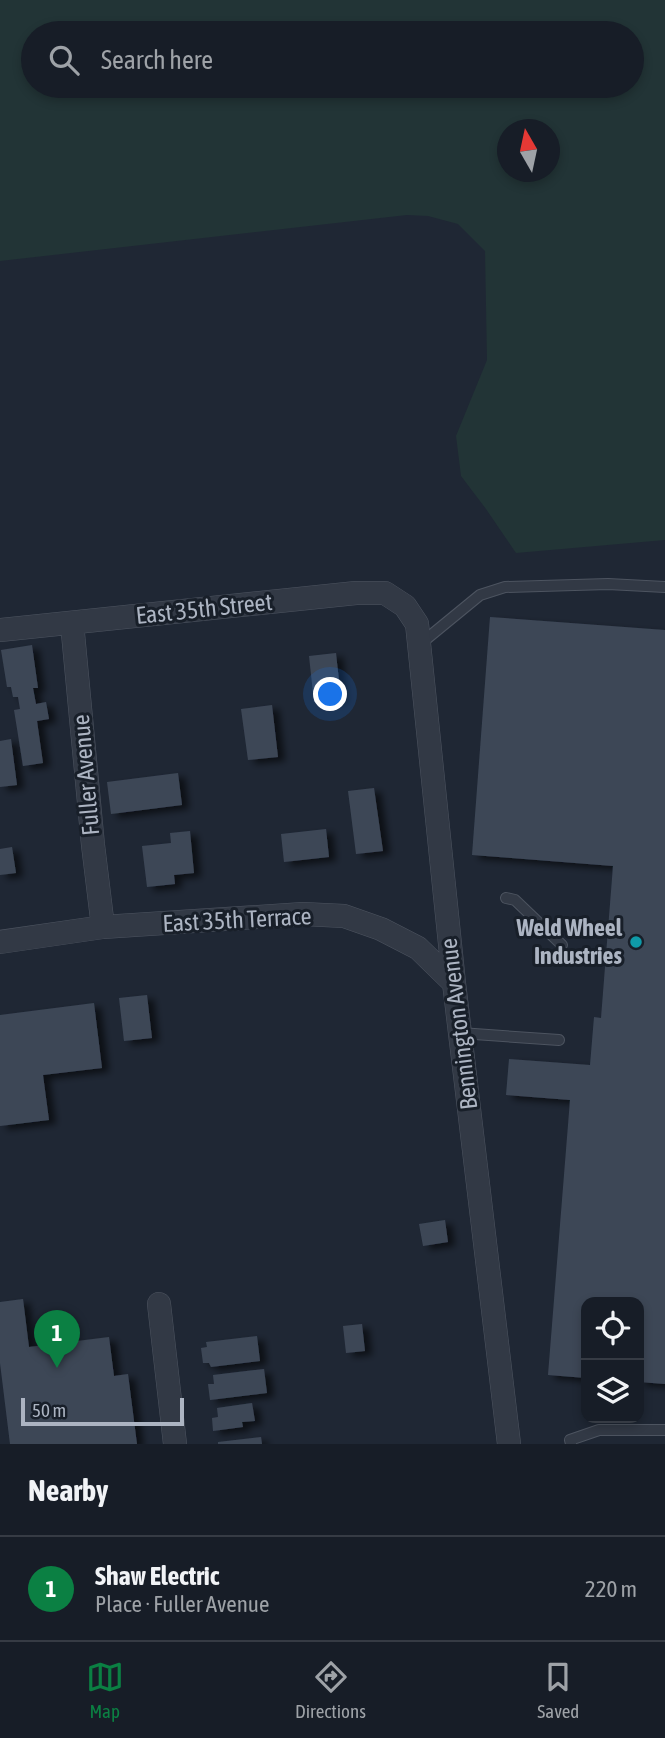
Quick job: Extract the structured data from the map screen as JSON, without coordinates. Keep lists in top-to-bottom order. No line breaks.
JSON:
{"streets":{"street":["East 35th Street","Fuller Avenue","East 35th Terrace","Bennington Avenue"]},"crossings":[["East 35th Street","Fuller Avenue"],["East 35th Street","Bennington Avenue"],["Fuller Avenue","East 35th Terrace"],["East 35th Terrace","Bennington Avenue"]],"places":["Weld Wheel Industries"],"scale_bar":"50 m","north":"top","page":{"search":"Search here","pins":"1","scale":"50 m","heading":"Nearby","list":[{"mark":"1","name":"Shaw Electric","note":"Place · Fuller Avenue","value":"220 m"}],"nav":["Map","Directions","Saved"]}}
